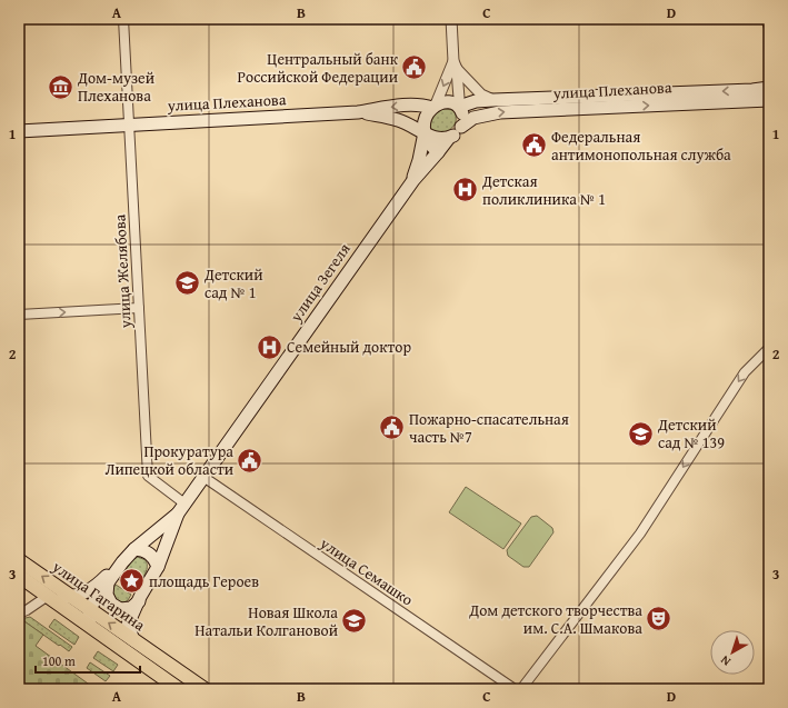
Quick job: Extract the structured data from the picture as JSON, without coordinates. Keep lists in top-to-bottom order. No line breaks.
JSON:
{"streets":{"main road":["улица Плеханова","улица Зегеля","улица Гагарина"],"street":["улица Желябова","улица Семашко"]},"crossings":[["улица Плеханова","улица Желябова"],["улица Плеханова","улица Зегеля"],["улица Желябова","улица Зегеля"],["улица Зегеля","улица Семашко"]],"places":{"public building":["Центральный банк Российской Федерации","Федеральная антимонопольная служба","Пожарно-спасательная часть №7","Прокуратура Липецкой области"],"museum":["Дом-музей Плеханова"],"hospital":["Детская поликлиника № 1","Семейный доктор"],"school or university":["Детский сад № 1","Детский сад № 139","Новая Школа Натальи Колгановой"],"place":["площадь Героев"],"theatre":["Дом детского творчества им. С.А. Шмакова"]},"scale_bar":"100 m","north":"bottom left","grid":{"columns":["A","B","C","D"],"rows":["1","2","3"]}}
